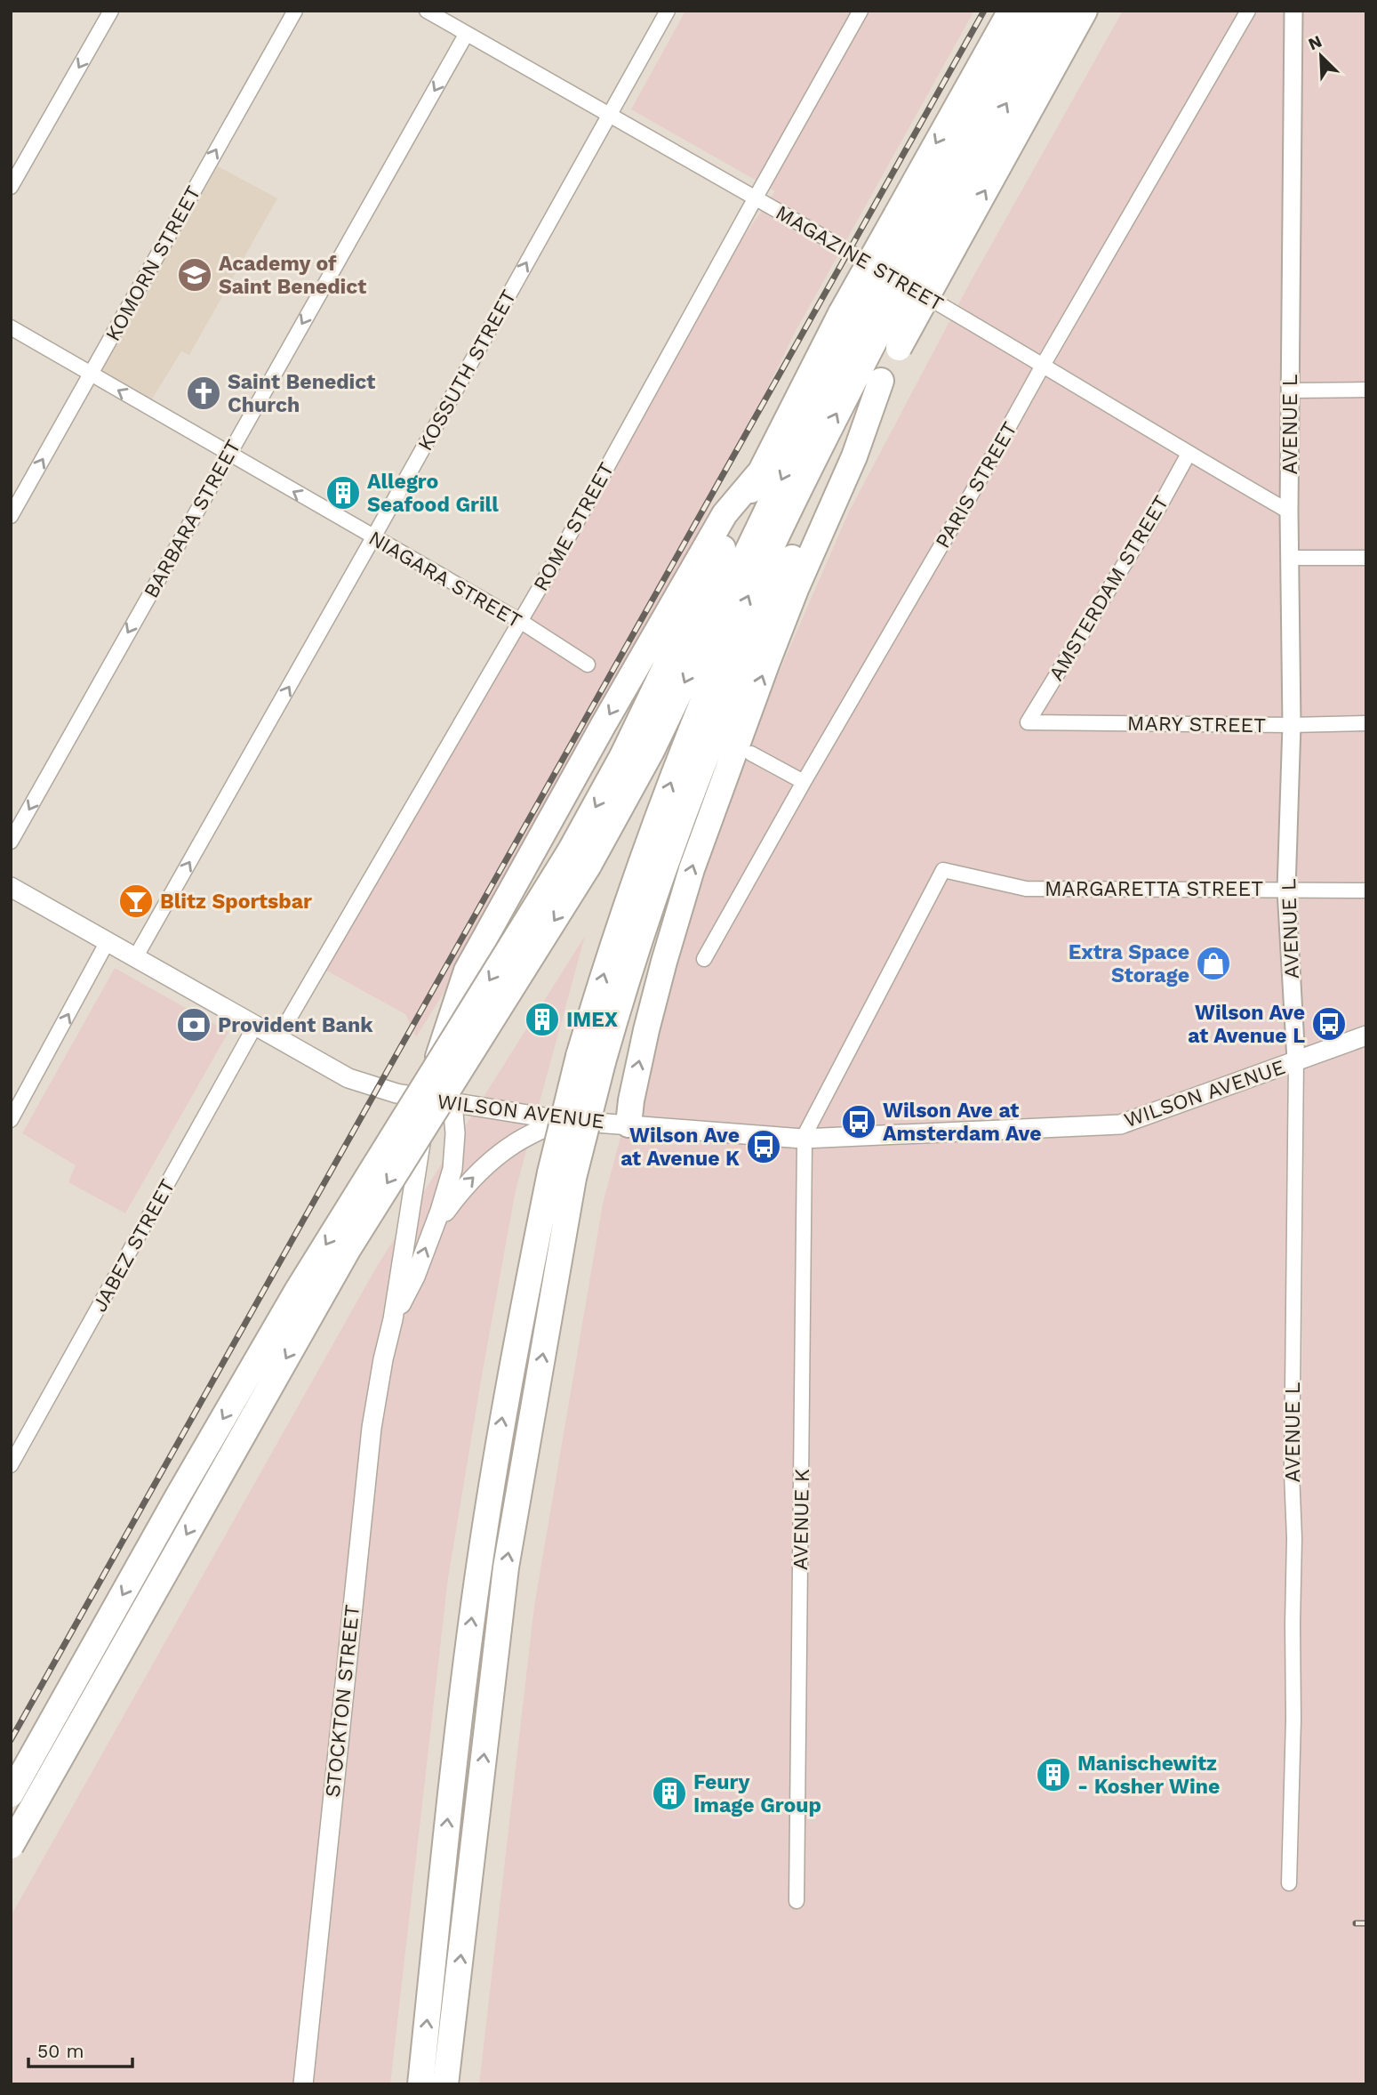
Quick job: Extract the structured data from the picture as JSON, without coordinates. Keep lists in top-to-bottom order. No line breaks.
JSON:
{"streets":{"main road":["WILSON AVENUE","STOCKTON STREET"],"street":["MAGAZINE STREET","KOMORN STREET","KOSSUTH STREET","AVENUE L","PARIS STREET","BARBARA STREET","ROME STREET","NIAGARA STREET","AMSTERDAM STREET","MARY STREET","MARGARETTA STREET","JABEZ STREET","AVENUE K"]},"crossings":[["MAGAZINE STREET","KOSSUTH STREET"],["MAGAZINE STREET","AVENUE L"],["MAGAZINE STREET","PARIS STREET"],["MAGAZINE STREET","BARBARA STREET"],["MAGAZINE STREET","ROME STREET"],["MAGAZINE STREET","AMSTERDAM STREET"],["KOMORN STREET","NIAGARA STREET"],["KOSSUTH STREET","NIAGARA STREET"],["KOSSUTH STREET","WILSON AVENUE"],["AVENUE L","MARY STREET"],["AVENUE L","MARGARETTA STREET"],["AVENUE L","WILSON AVENUE"],["BARBARA STREET","NIAGARA STREET"],["ROME STREET","NIAGARA STREET"],["ROME STREET","WILSON AVENUE"],["AMSTERDAM STREET","MARY STREET"],["MARGARETTA STREET","WILSON AVENUE"],["MARGARETTA STREET","AVENUE K"],["WILSON AVENUE","JABEZ STREET"],["WILSON AVENUE","AVENUE K"],["WILSON AVENUE","STOCKTON STREET"]],"one_way":["KOMORN STREET","KOSSUTH STREET","BARBARA STREET","NIAGARA STREET"],"places":{"school or university":["Academy of Saint Benedict"],"church":["Saint Benedict Church"],"building":["Allegro Seafood Grill","IMEX","Manischewitz - Kosher Wine","Feury Image Group"],"bar":["Blitz Sportsbar"],"shop":["Extra Space Storage"],"bus stop":["Wilson Ave at Avenue L","Wilson Ave at Amsterdam Ave","Wilson Ave at Avenue K"],"bank":["Provident Bank"]},"scale_bar":"50 m","north":"top left"}
